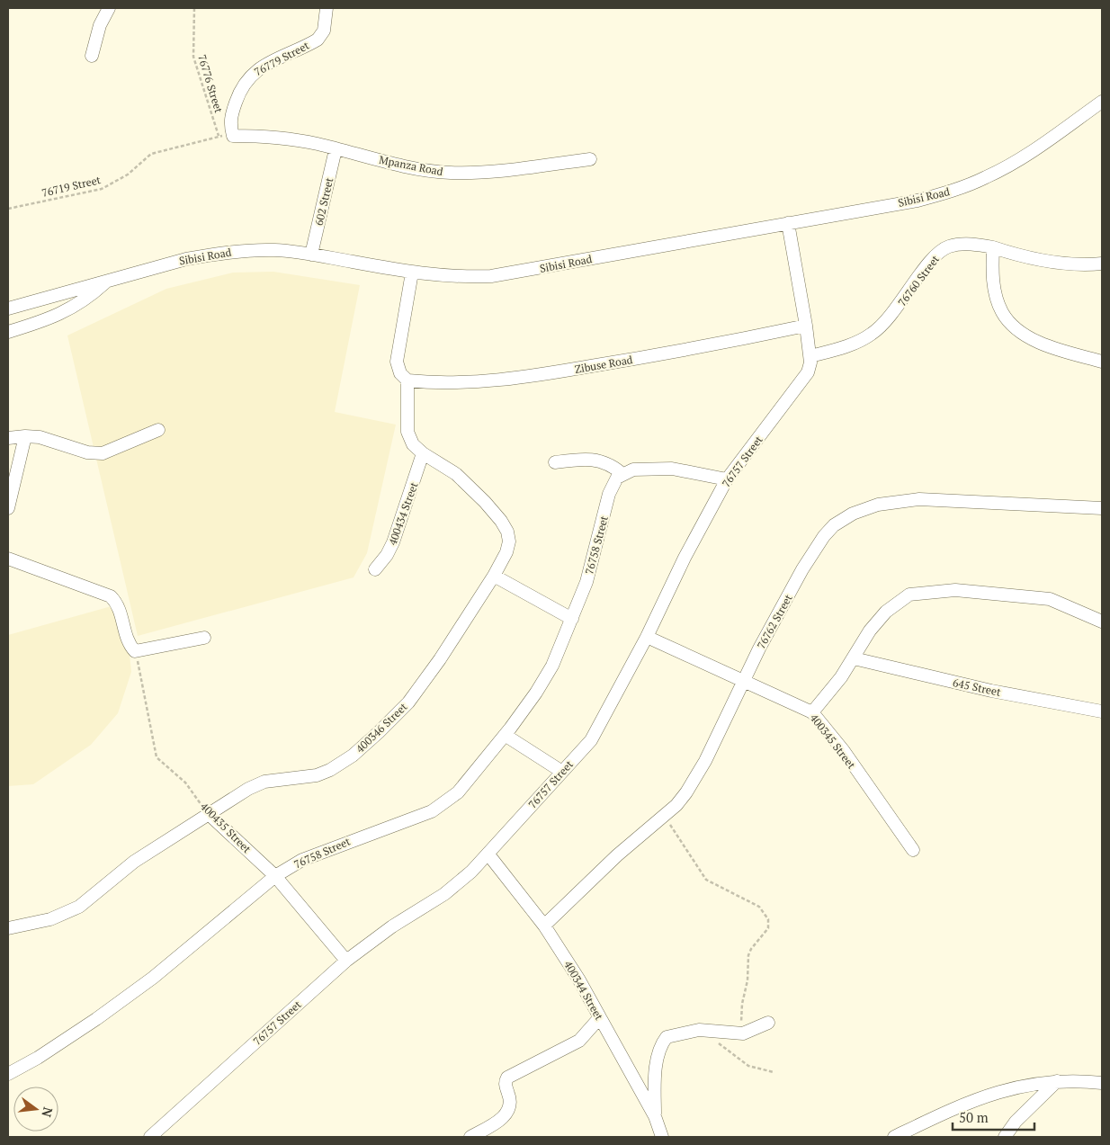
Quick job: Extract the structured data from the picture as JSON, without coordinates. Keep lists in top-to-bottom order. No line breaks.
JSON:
{"streets":{"street":["76779 Street","Mpanza Road","Sibisi Road","602 Street","76760 Street","Zibuse Road","76757 Street","400434 Street","76758 Street","76762 Street","645 Street","400346 Street","400345 Street","400435 Street","400344 Street"],"path":["76776 Street","76719 Street"]},"crossings":[["76779 Street","Mpanza Road"],["76779 Street","76719 Street"],["76776 Street","76719 Street"],["Mpanza Road","76719 Street"],["Mpanza Road","602 Street"],["Sibisi Road","602 Street"],["76760 Street","76757 Street"],["Zibuse Road","76757 Street"],["Zibuse Road","400346 Street"],["76757 Street","400345 Street"],["76757 Street","400435 Street"],["76757 Street","400344 Street"],["400434 Street","400346 Street"],["76758 Street","400435 Street"],["76762 Street","400345 Street"],["76762 Street","400344 Street"],["400346 Street","400435 Street"]],"scale_bar":"50 m","north":"right"}
